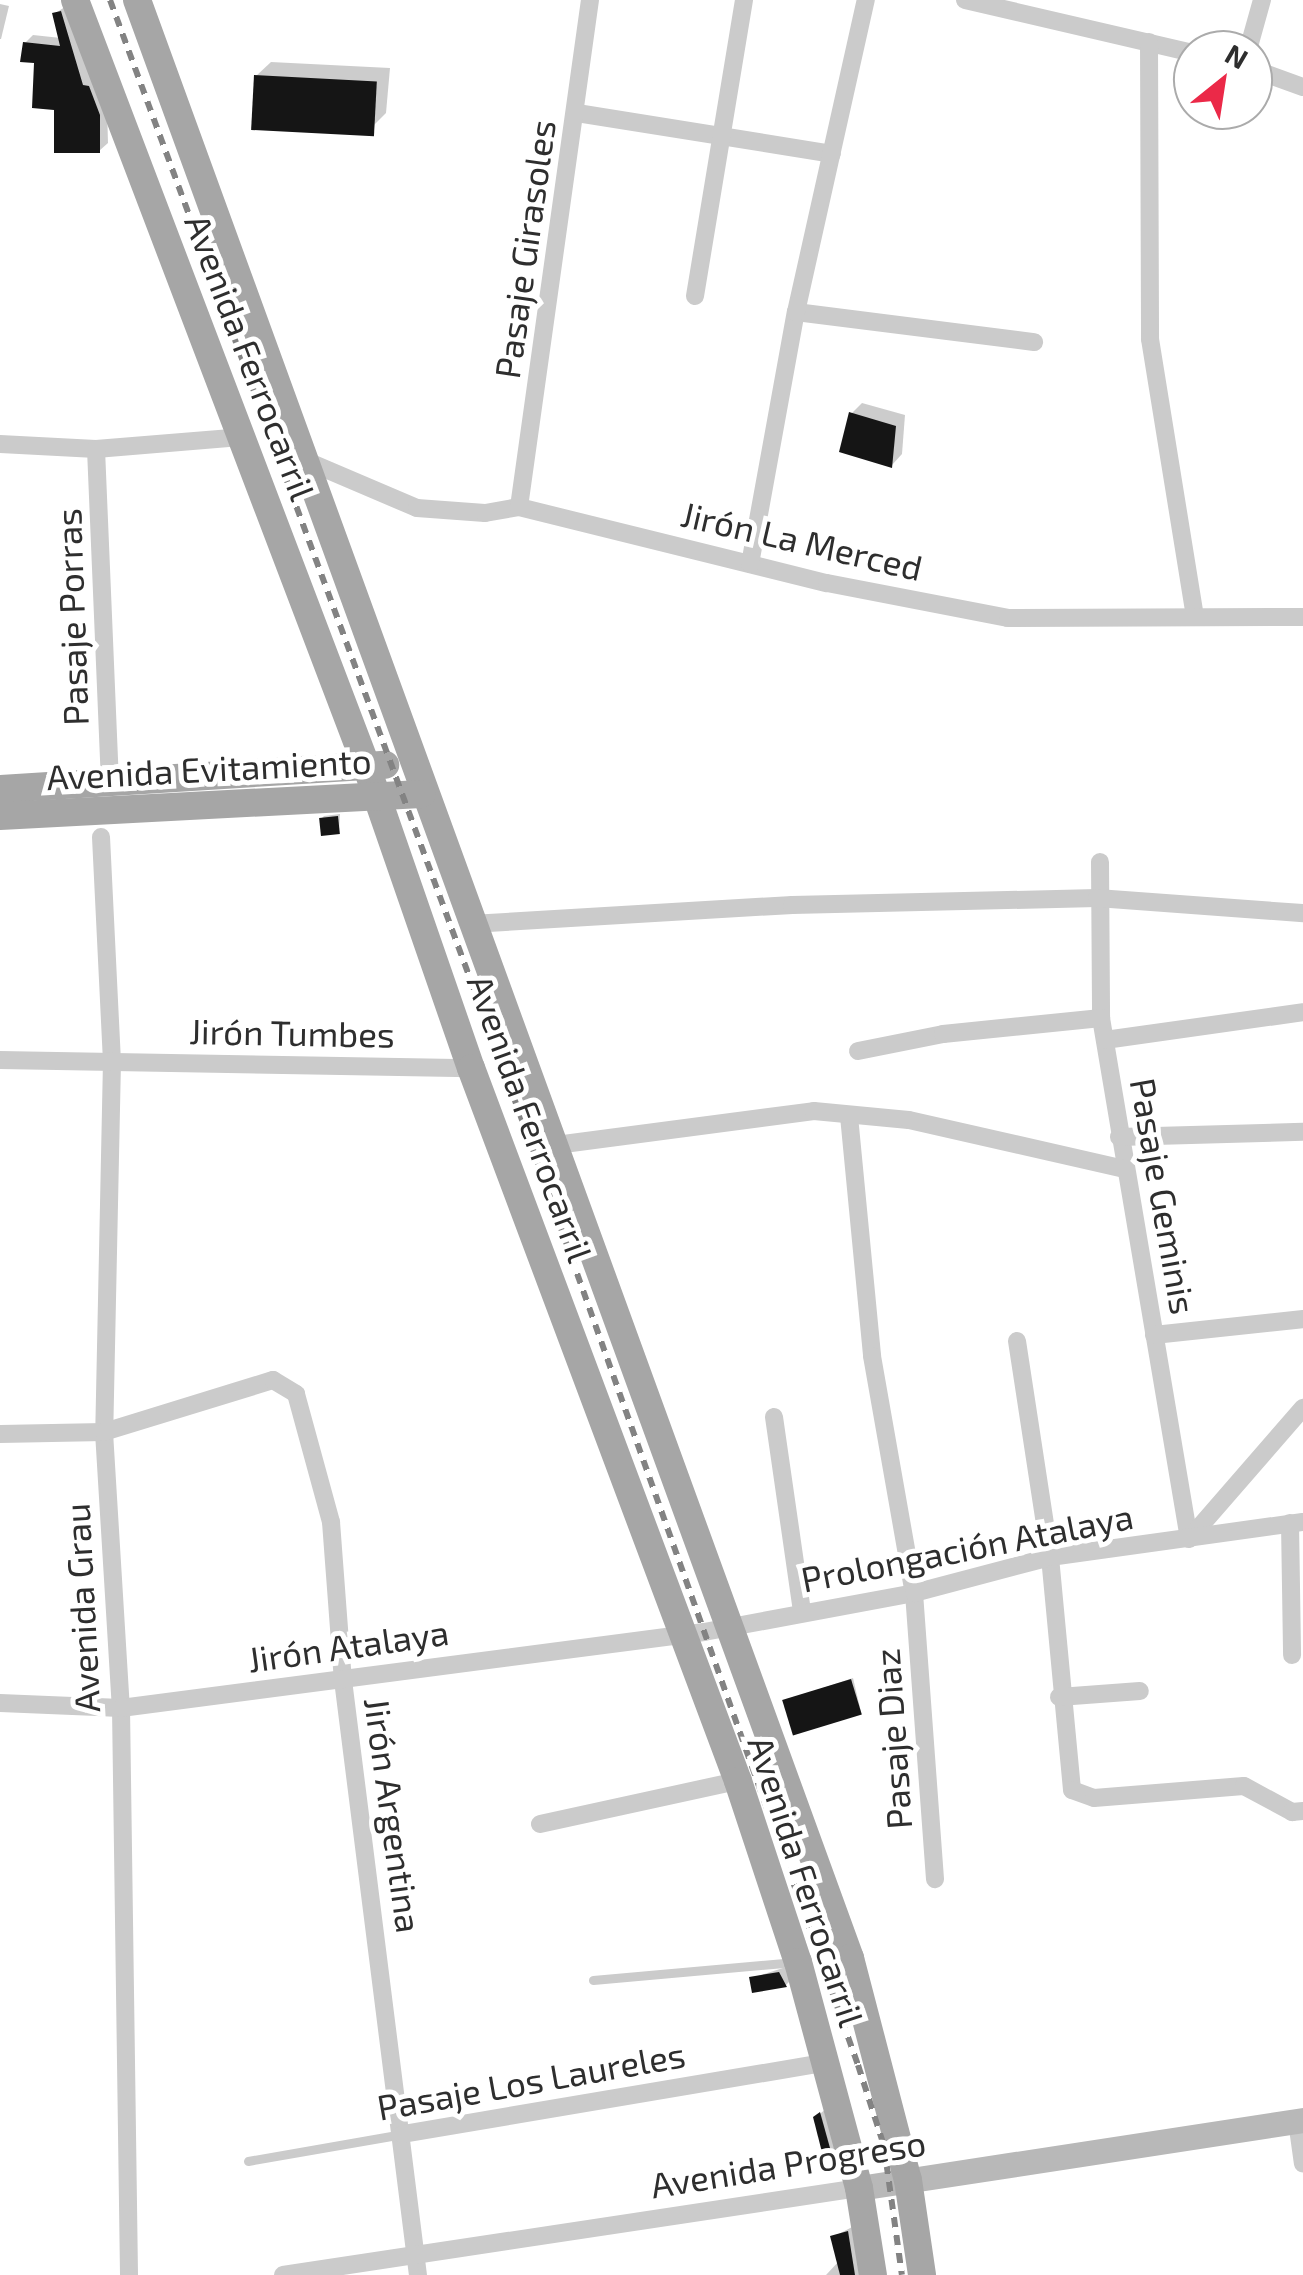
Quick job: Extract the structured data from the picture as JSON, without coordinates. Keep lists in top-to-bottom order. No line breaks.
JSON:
{"streets":{"main road":["Avenida Ferrocarril","Avenida Evitamiento"],"street":["Pasaje Girasoles","Jirón La Merced","Pasaje Porras","Jirón Tumbes","Pasaje Geminis","Prolongación Atalaya","Avenida Grau","Jirón Atalaya","Pasaje Diaz","Jirón Argentina","Pasaje Los Laureles","Avenida Progreso"]},"crossings":[["Pasaje Girasoles","Jirón La Merced"],["Avenida Ferrocarril","Jirón La Merced"],["Avenida Ferrocarril","Avenida Evitamiento"],["Avenida Ferrocarril","Jirón Tumbes"],["Avenida Ferrocarril","Prolongación Atalaya"],["Avenida Ferrocarril","Jirón Atalaya"],["Avenida Ferrocarril","Pasaje Los Laureles"],["Avenida Ferrocarril","Avenida Progreso"],["Pasaje Porras","Avenida Evitamiento"],["Jirón Tumbes","Avenida Grau"],["Pasaje Geminis","Prolongación Atalaya"],["Prolongación Atalaya","Jirón Atalaya"],["Prolongación Atalaya","Pasaje Diaz"],["Avenida Grau","Jirón Atalaya"],["Avenida Grau","Jirón Argentina"],["Jirón Atalaya","Jirón Argentina"],["Jirón Argentina","Pasaje Los Laureles"],["Jirón Argentina","Avenida Progreso"]],"north":"top right"}
